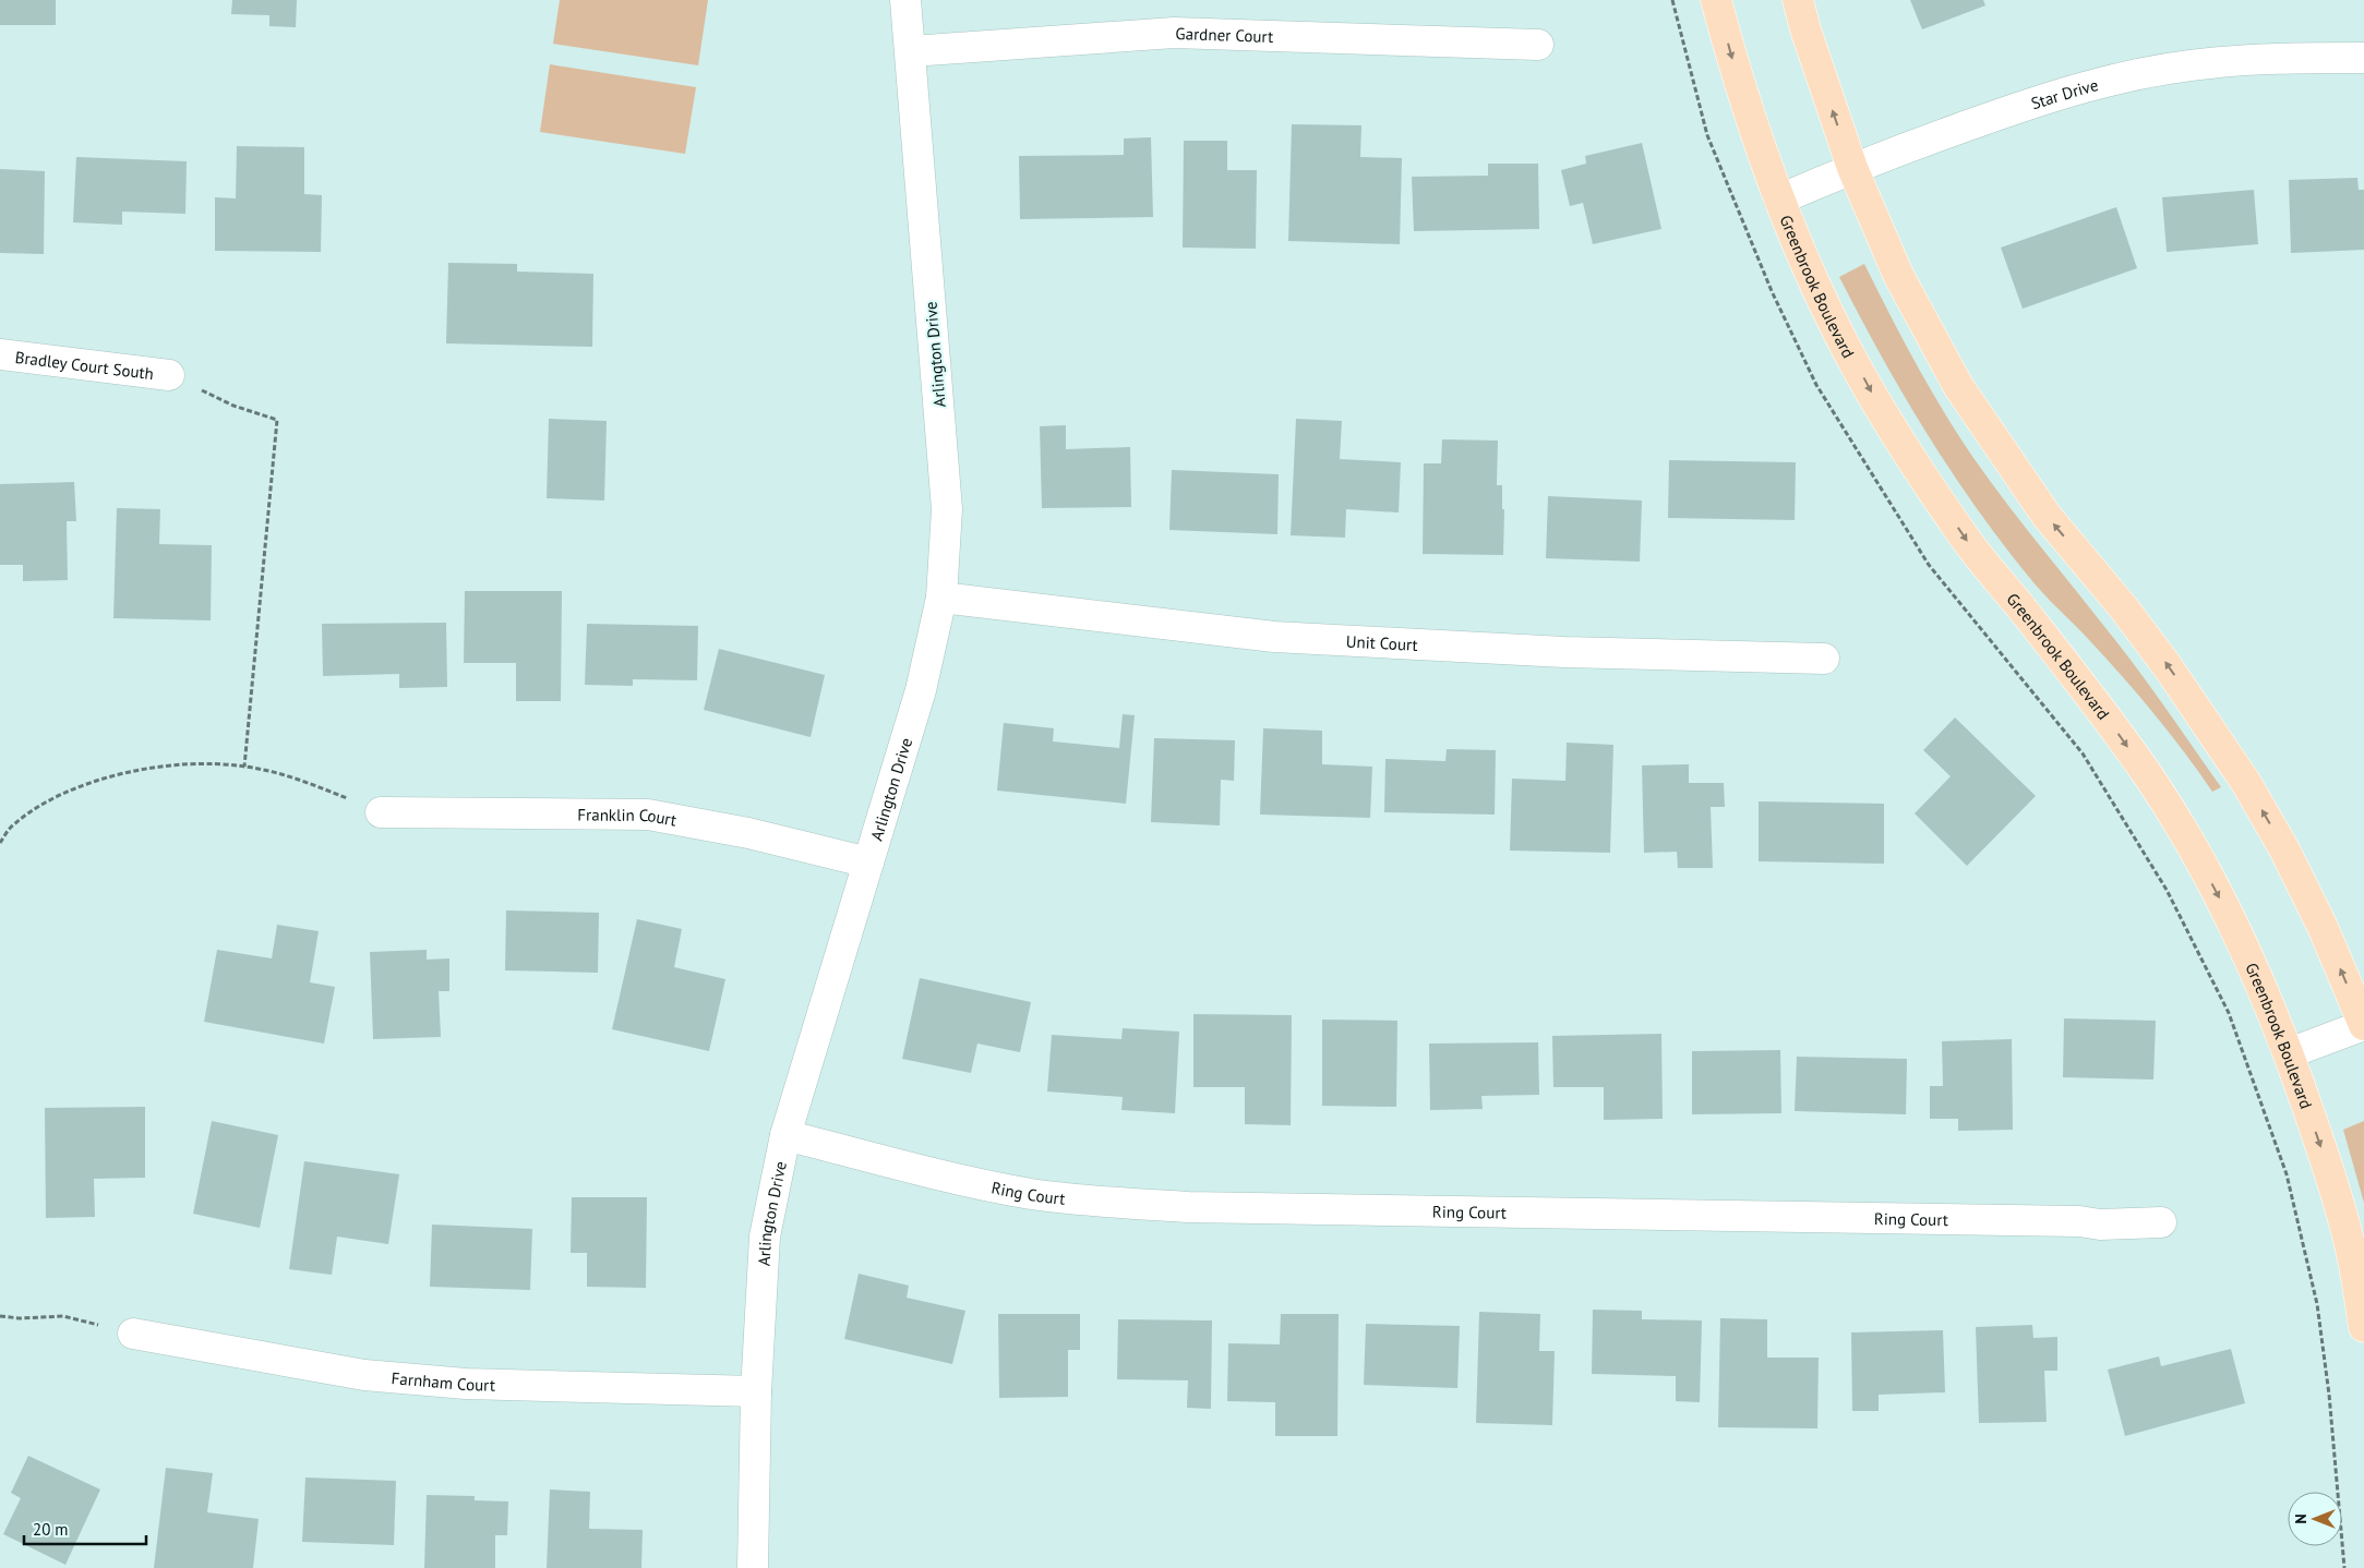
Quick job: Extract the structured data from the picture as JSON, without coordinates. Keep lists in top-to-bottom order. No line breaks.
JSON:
{"streets":{"main road":["Greenbrook Boulevard"],"street":["Gardner Court","Star Drive","Arlington Drive","Bradley Court South","Unit Court","Franklin Court","Ring Court","Farnham Court"]},"crossings":[["Gardner Court","Arlington Drive"],["Star Drive","Greenbrook Boulevard"],["Arlington Drive","Unit Court"],["Arlington Drive","Franklin Court"],["Arlington Drive","Ring Court"],["Arlington Drive","Farnham Court"]],"scale_bar":"20 m","north":"left"}
